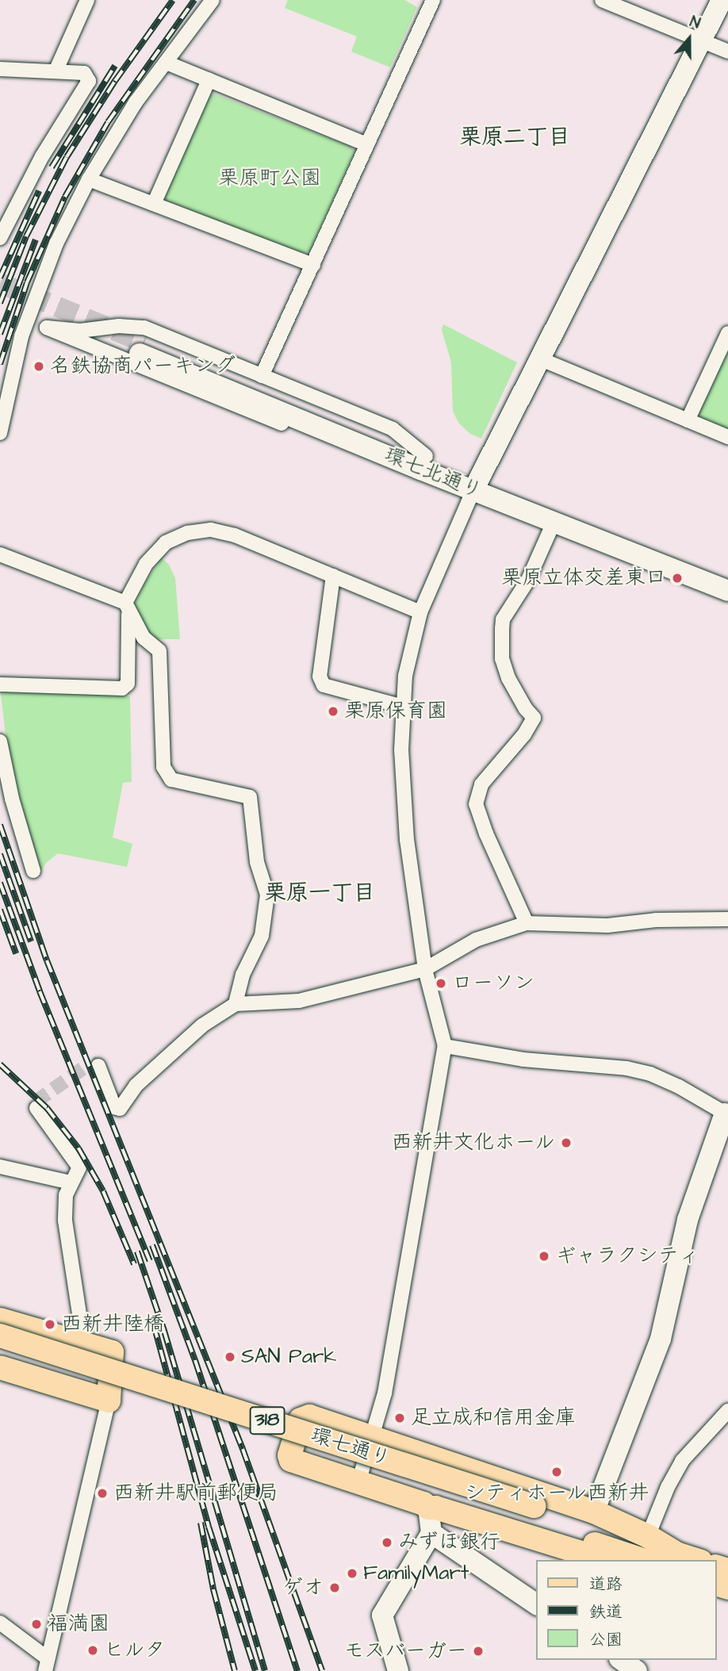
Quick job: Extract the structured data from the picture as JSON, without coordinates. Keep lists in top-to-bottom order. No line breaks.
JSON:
{"streets":{"main road":["318","環七通り"],"street":["環七北通り"]},"districts":["栗原二丁目","栗原一丁目"],"parks":["栗原町公園"],"places":["名鉄協商パーキング","栗原立体交差東口","栗原保育園","ローソン","西新井文化ホール","ギャラクシティ","西新井陸橋","SAN Park","足立成和信用金庫","シティホール西新井","西新井駅前郵便局","みずほ銀行","FamilyMart","ゲオ","福満園","ヒルタ","モスバーガー"],"legend":["道路","鉄道","公園"],"north":"top"}
